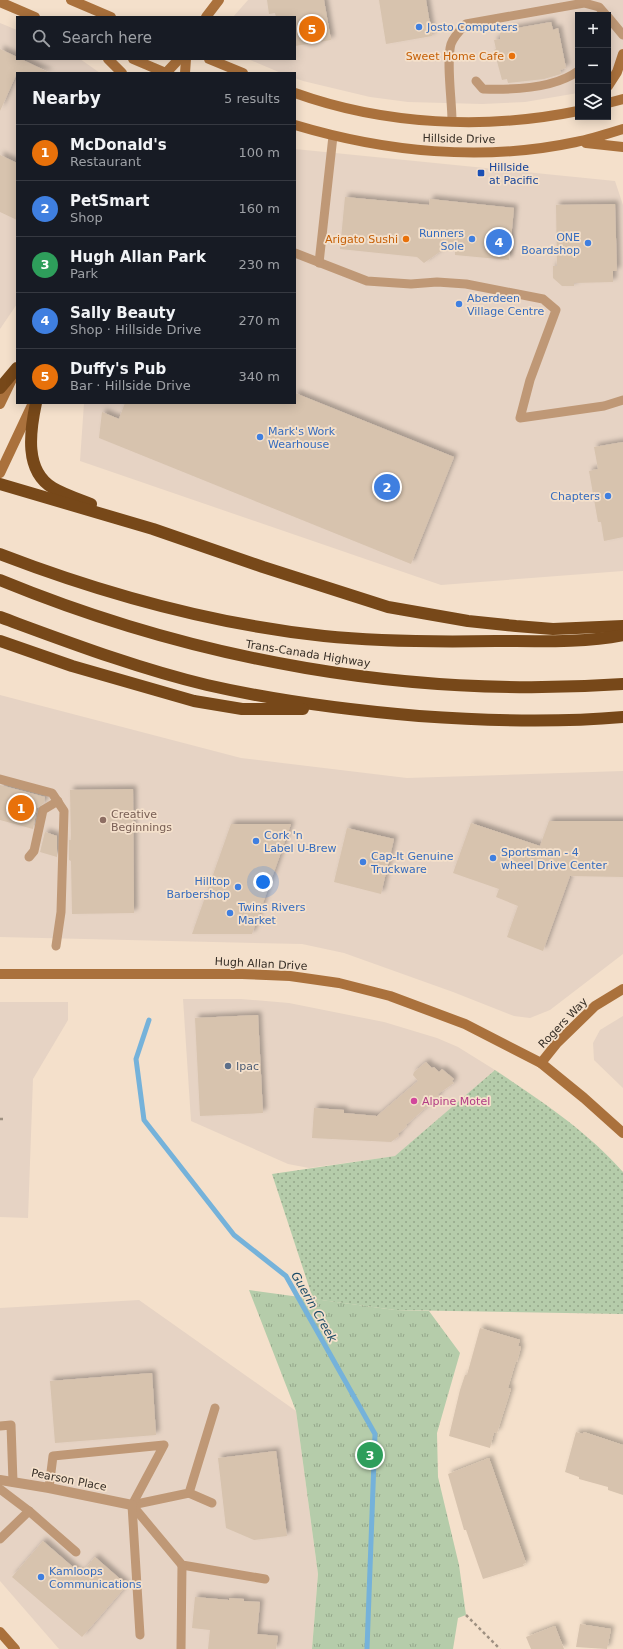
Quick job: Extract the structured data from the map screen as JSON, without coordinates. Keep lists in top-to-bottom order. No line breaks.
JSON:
{"streets":{"highway":["Trans-Canada Highway"],"main road":["Hillside Drive","Hugh Allan Drive","Rogers Way"],"street":["Pearson Place"]},"crossings":[["Hugh Allan Drive","Rogers Way"]],"water":["Guerin Creek"],"places":{"other":["Josto Computers","Sweet Home Cafe","Arigato Sushi","Runners Sole","ONE Boardshop","Aberdeen Village Centre","Mark's Work Wearhouse","Chapters","Creative Beginnings","Cork 'n Label U-Brew","Sportsman - 4 wheel Drive Center","Cap-It Genuine Truckware","Hilltop Barbershop","Twins Rivers Market","Ipac","Alpine Motel","Kamloops Communications"],"transit":["Hillside at Pacific"]},"page":{"map_buttons":["+","−"],"pins":["5","4","2","1","3"],"search":"Search here","heading":["Nearby","5 results"],"list":[{"mark":"1","name":"McDonald's","note":"Restaurant","value":"100 m"},{"mark":"2","name":"PetSmart","note":"Shop","value":"160 m"},{"mark":"3","name":"Hugh Allan Park","note":"Park","value":"230 m"},{"mark":"4","name":"Sally Beauty","note":"Shop · Hillside Drive","value":"270 m"},{"mark":"5","name":"Duffy's Pub","note":"Bar · Hillside Drive","value":"340 m"}]}}
